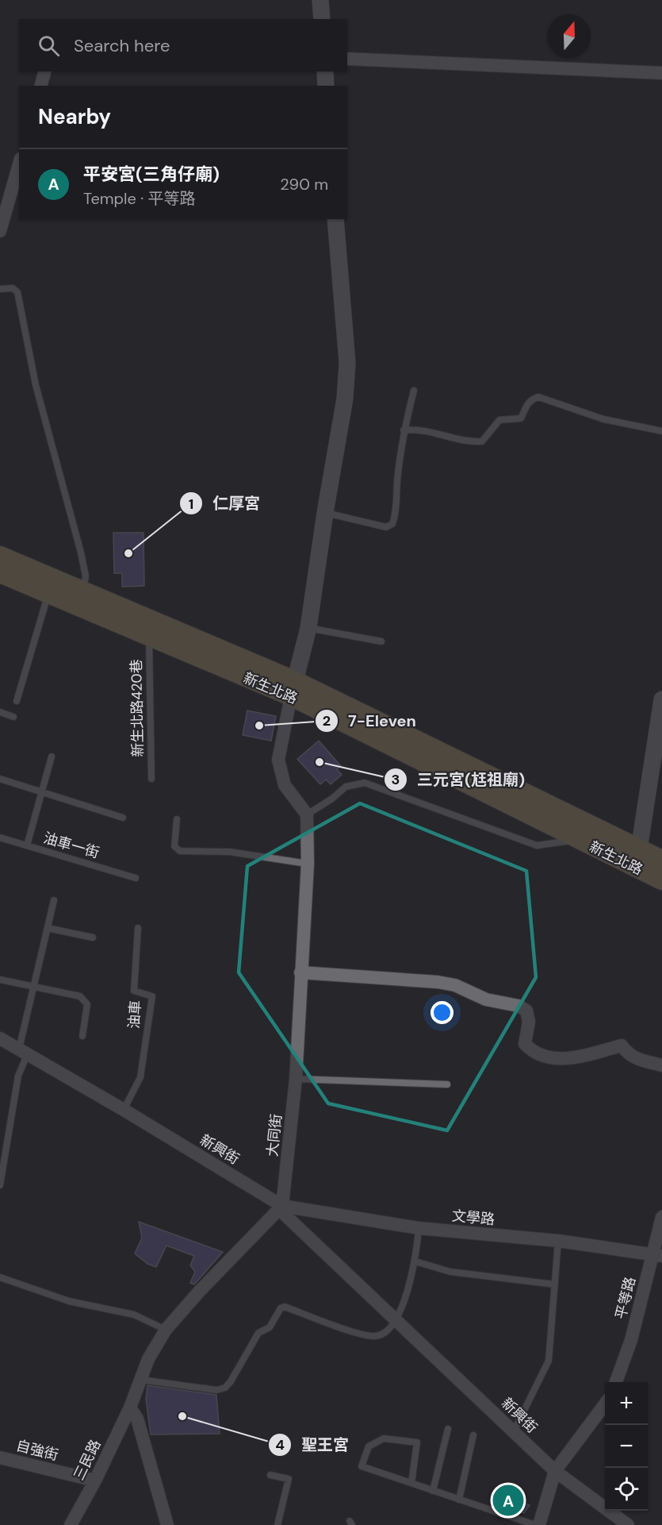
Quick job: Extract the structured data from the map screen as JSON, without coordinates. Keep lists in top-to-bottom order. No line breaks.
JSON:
{"streets":{"main road":["新生北路"],"street":["大同街","新興街","文學路","平等路","自強街","三民路"],"lane":["新生北路420巷","油車一街","油車"]},"crossings":[["新生北路","新生北路420巷"],["油車","新興街"],["大同街","新興街"],["大同街","文學路"],["新興街","文學路"],["文學路","平等路"],["自強街","三民路"]],"places":["仁厚宮","7-Eleven","三元宮(尪祖廟)","聖王宮"],"north":"top","page":{"search":"Search here","heading":"Nearby","list":[{"mark":"A","name":"平安宮(三角仔廟)","note":"Temple · 平等路","value":"290 m"}],"map_buttons":["+","−"],"pins":"A"}}
